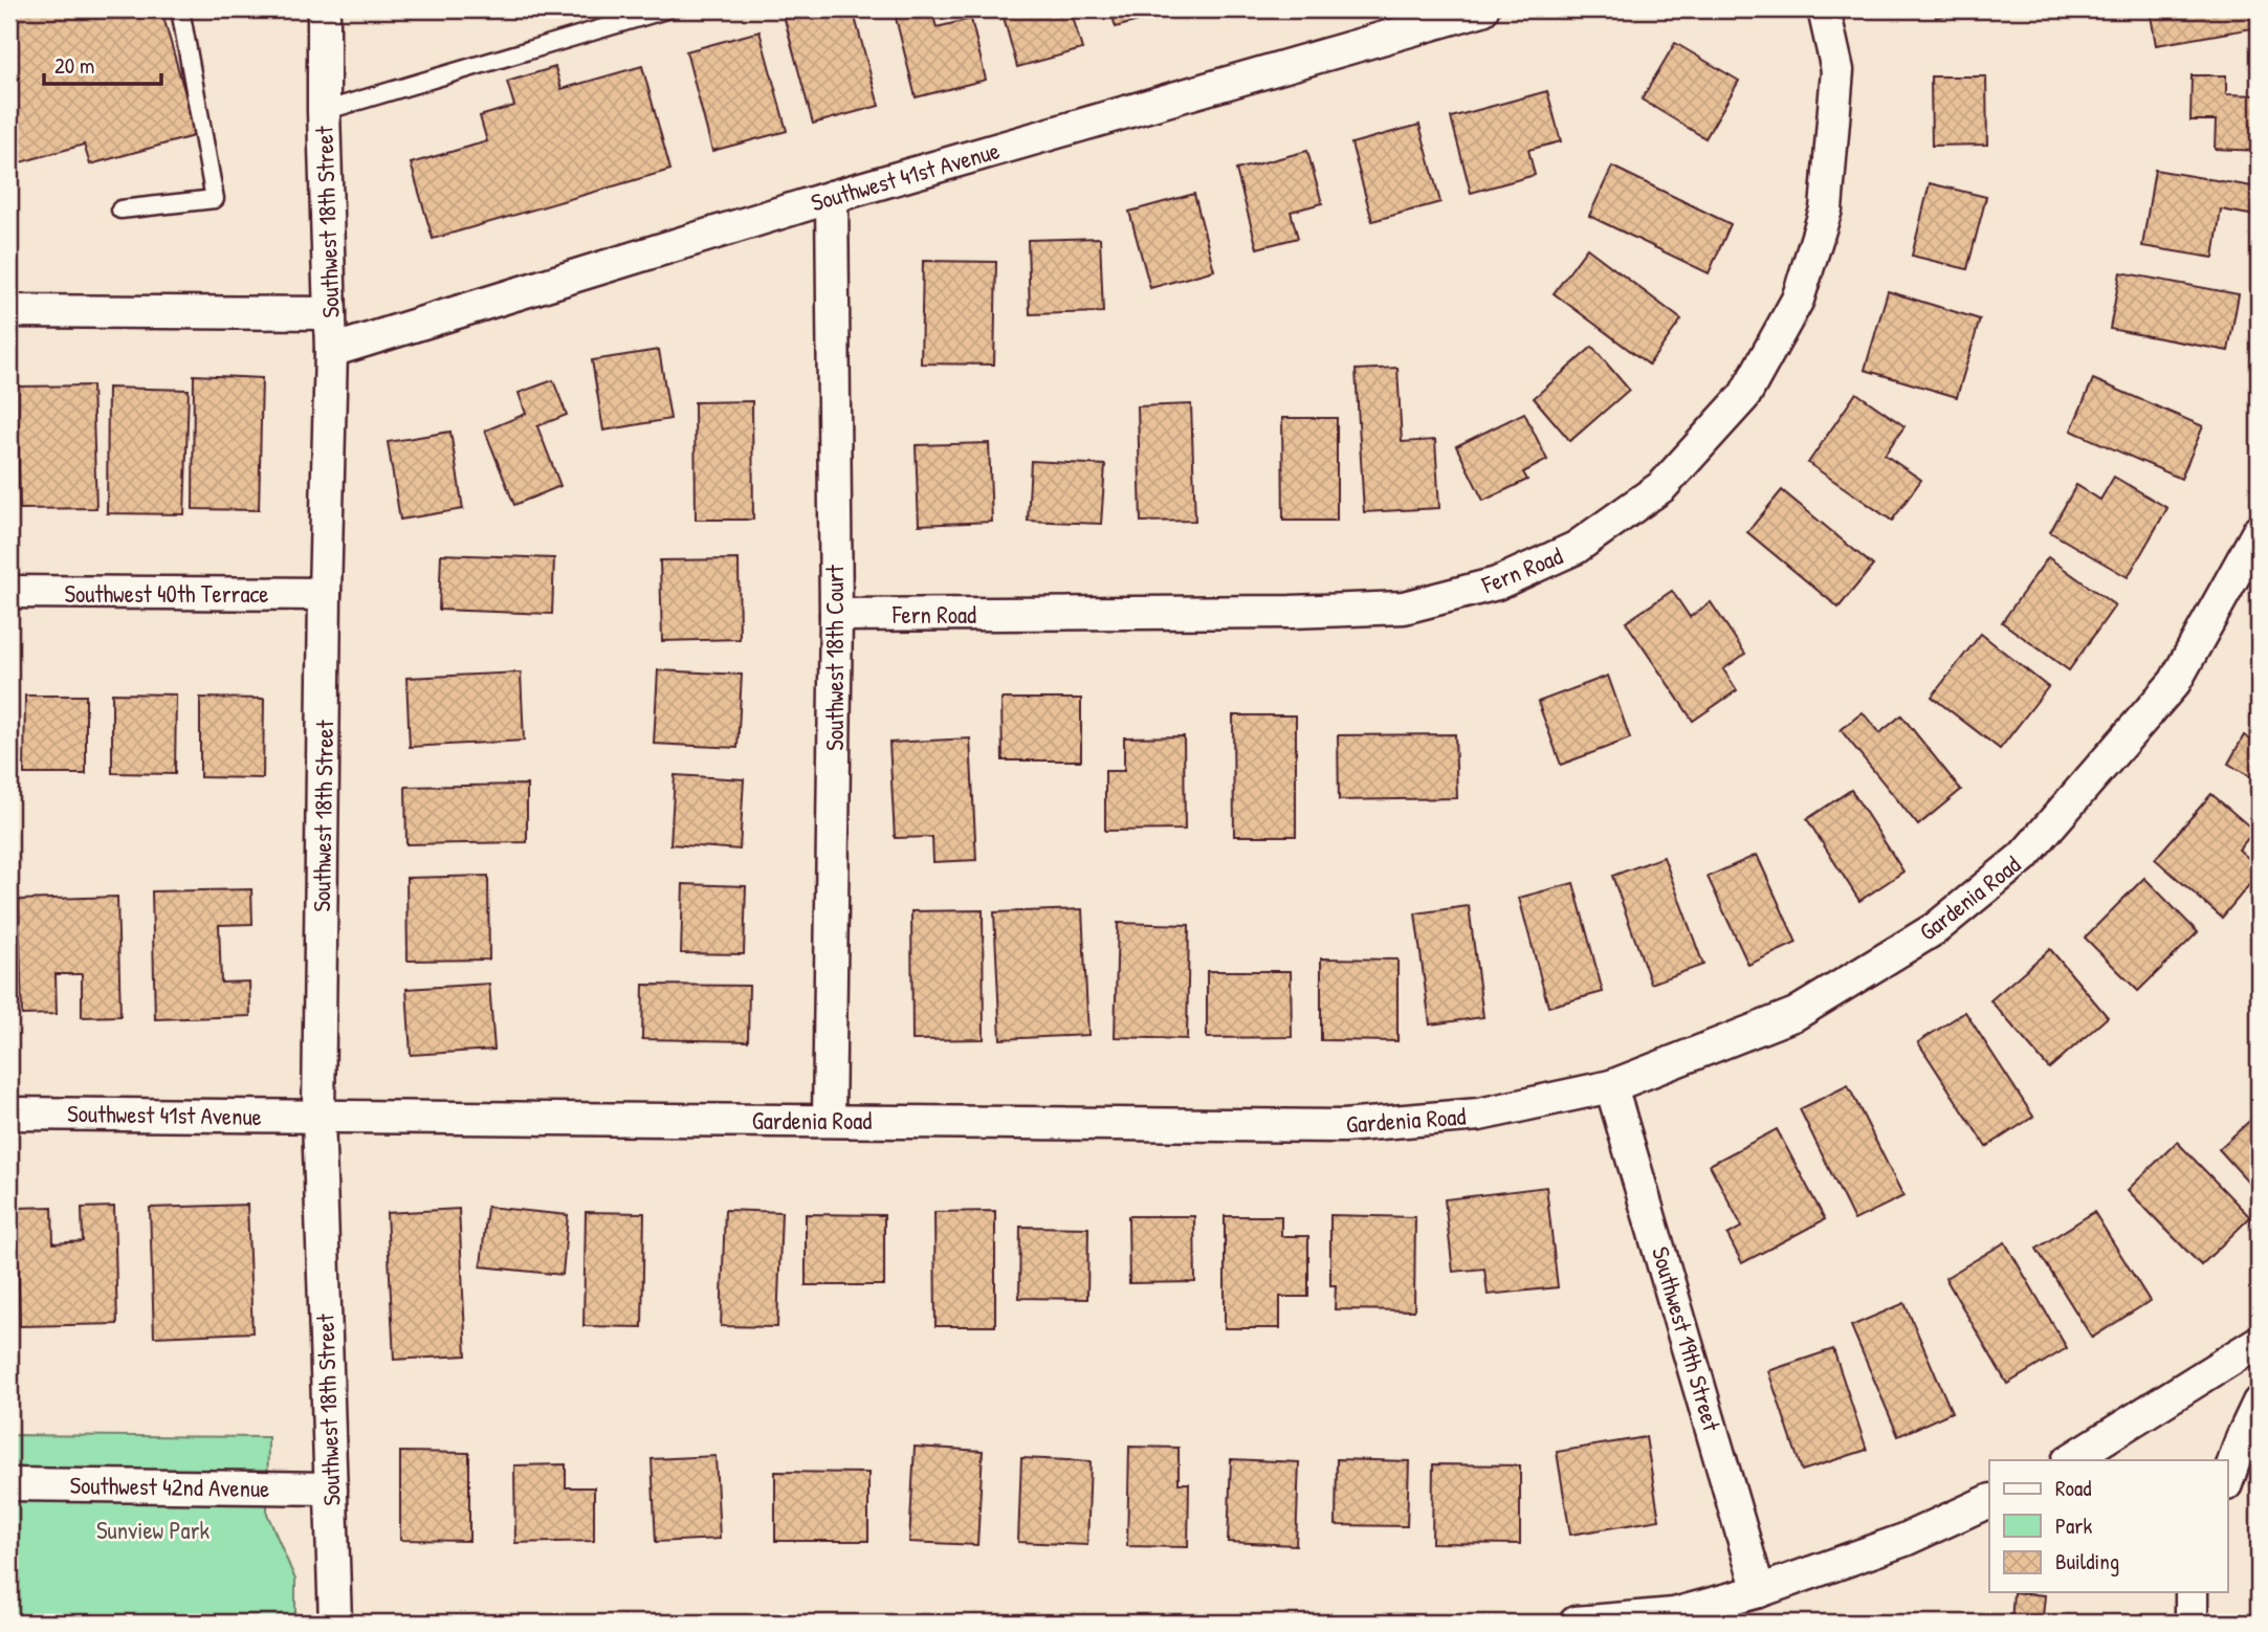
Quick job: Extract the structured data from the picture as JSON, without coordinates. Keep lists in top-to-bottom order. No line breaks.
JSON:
{"streets":{"street":["Southwest 41st Avenue","Southwest 18th Street","Fern Road","Southwest 40th Terrace","Southwest 18th Court","Gardenia Road","Southwest 19th Street","Southwest 42nd Avenue"]},"crossings":[["Southwest 41st Avenue","Southwest 18th Street"],["Southwest 41st Avenue","Southwest 18th Court"],["Southwest 41st Avenue","Gardenia Road"],["Southwest 18th Street","Southwest 40th Terrace"],["Southwest 18th Street","Gardenia Road"],["Southwest 18th Street","Southwest 42nd Avenue"],["Fern Road","Southwest 18th Court"],["Southwest 18th Court","Gardenia Road"],["Gardenia Road","Southwest 19th Street"]],"parks":["Sunview Park"],"legend":["Road","Park","Building"],"scale_bar":"20 m"}
